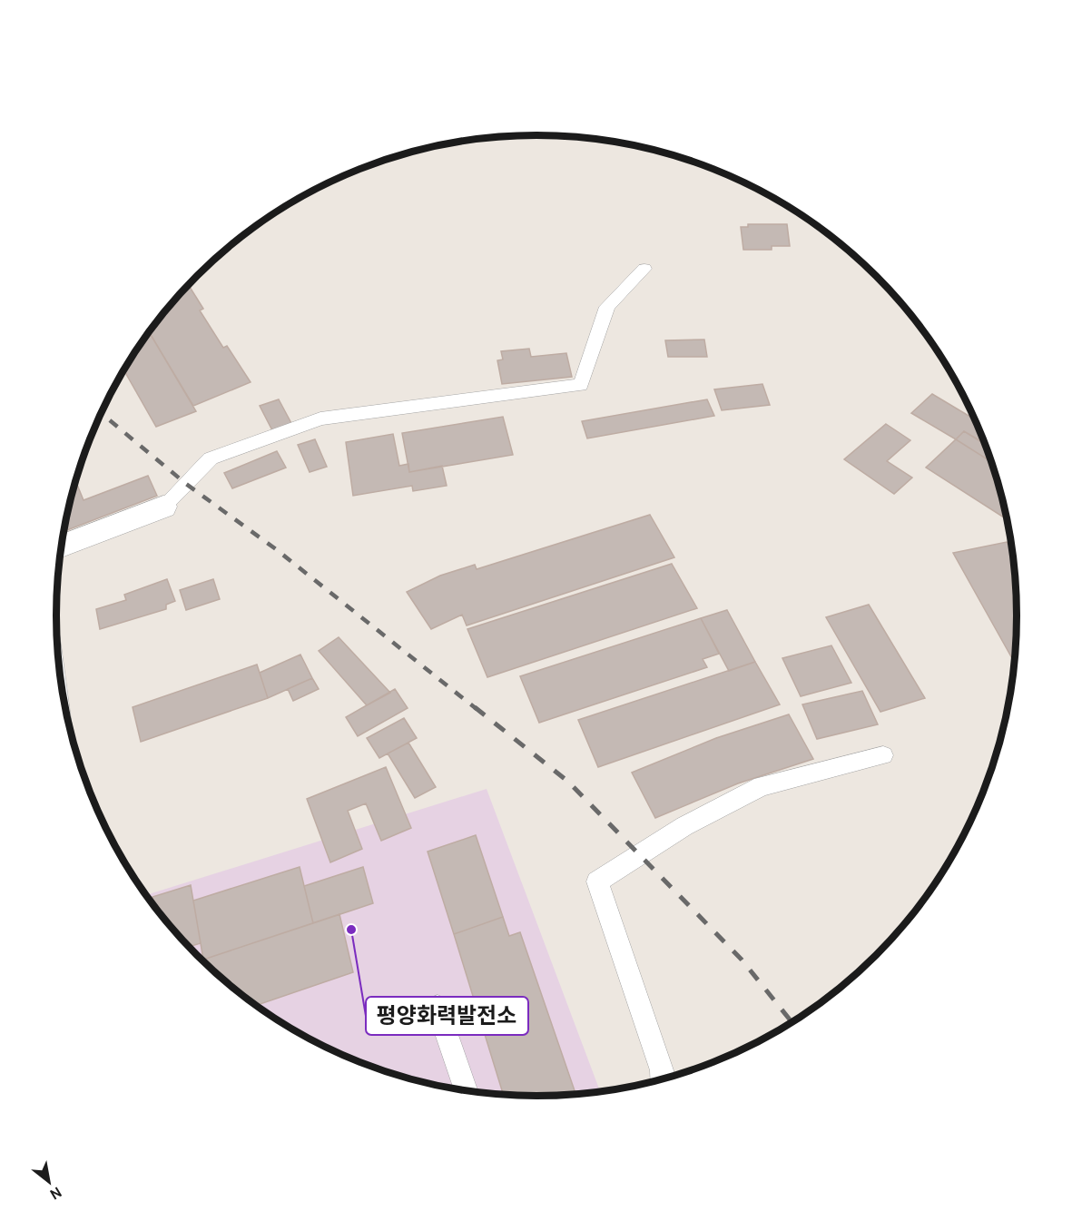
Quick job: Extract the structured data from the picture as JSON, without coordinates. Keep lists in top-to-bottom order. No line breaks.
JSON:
{"places":["평양화력발전소"],"north":"bottom right"}
